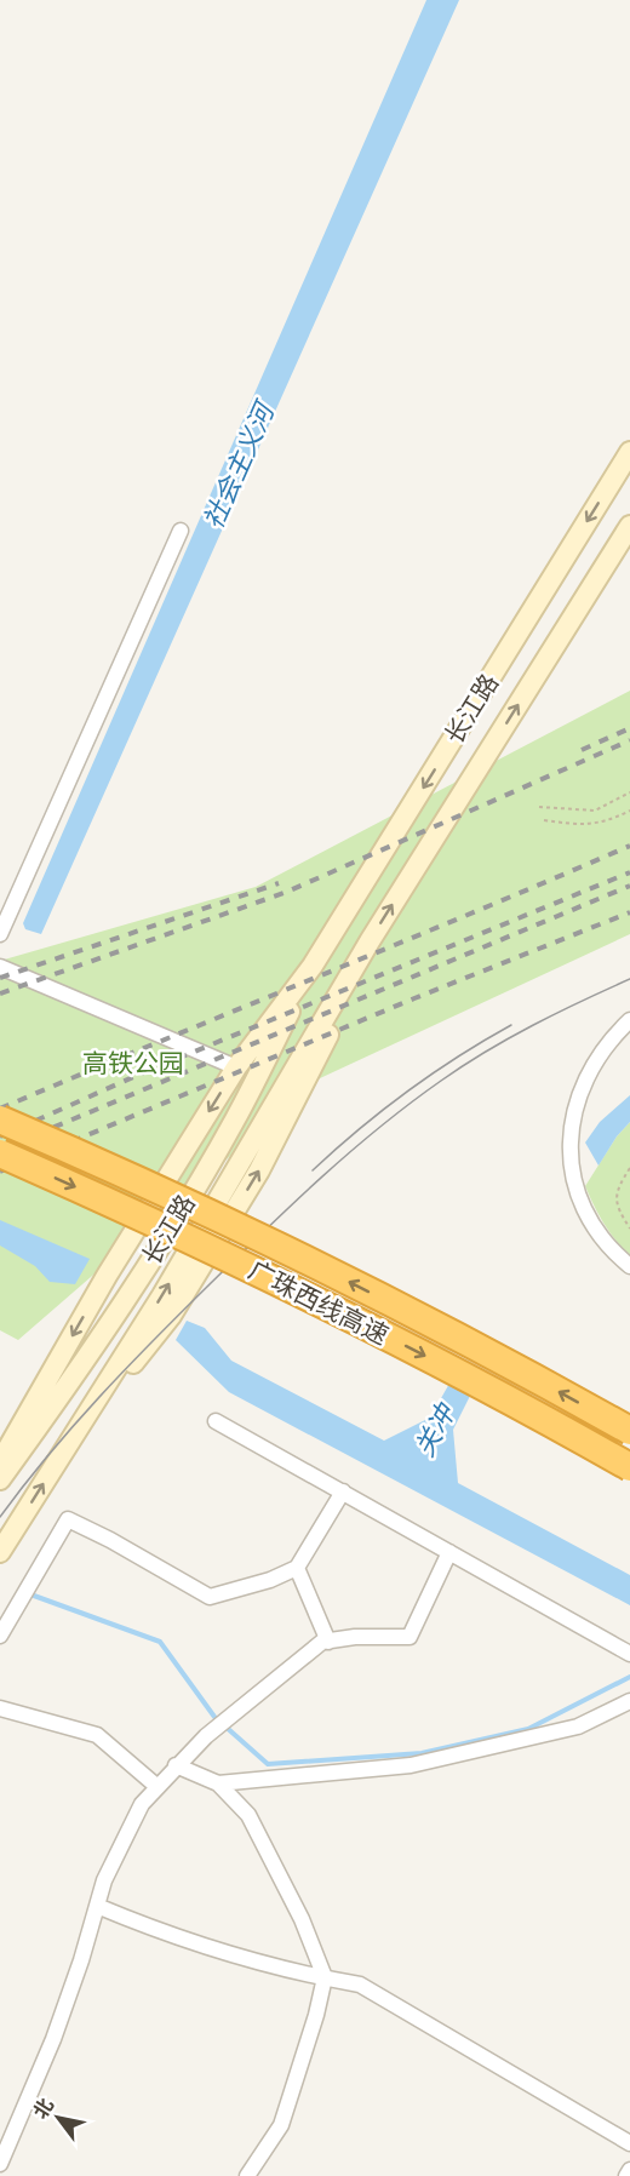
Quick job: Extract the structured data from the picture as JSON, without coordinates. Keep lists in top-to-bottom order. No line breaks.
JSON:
{"streets":{"highway":["广珠西线高速"],"main road":["长江路"]},"water":["社会主义河","关冲"],"parks":["高铁公园"],"north":"top left"}
